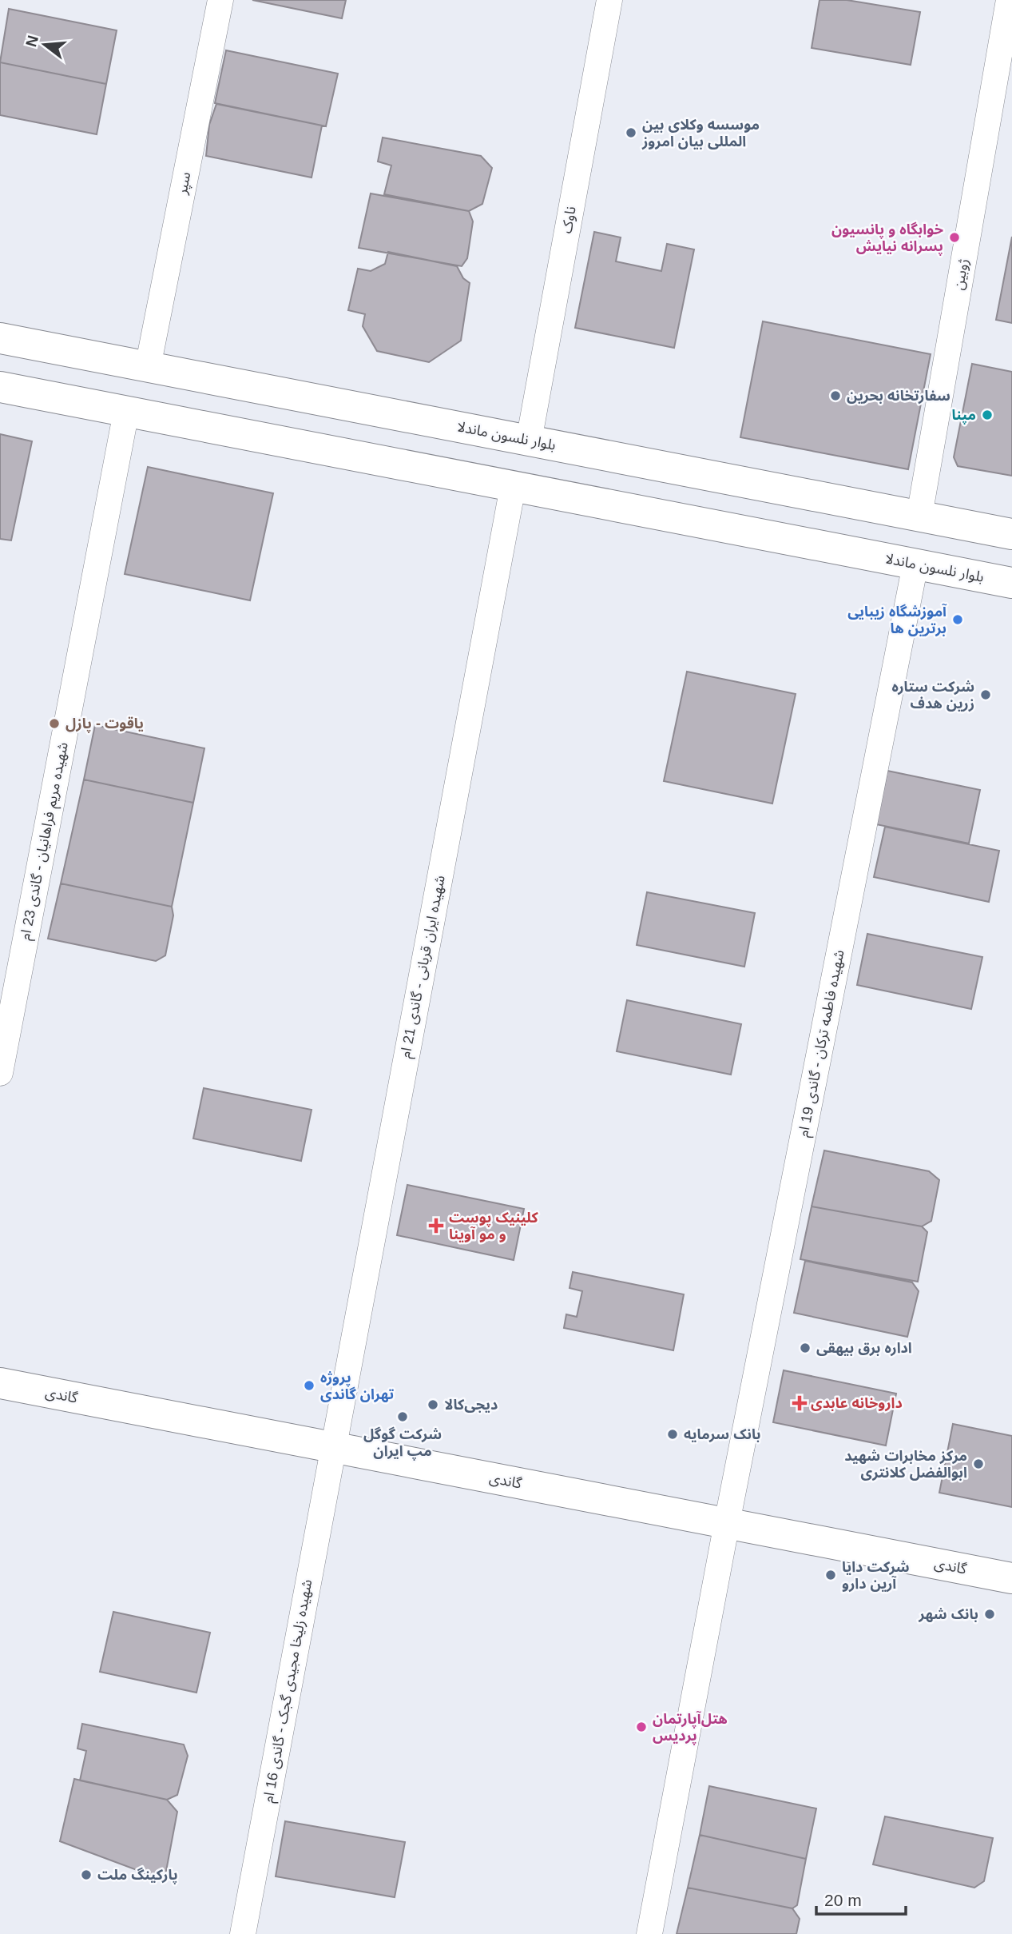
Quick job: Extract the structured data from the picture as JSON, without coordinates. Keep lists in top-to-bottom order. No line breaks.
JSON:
{"streets":{"main road":["بلوار نلسون ماندلا","گاندی"],"street":["سپر","ناوک","ژوبین","شهیده مریم فراهانیان - گاندی 23 ام","شهیده ایران قربانی - گاندی 21 ام","شهیده فاطمه ترکان - گاندی 19 ام","شهیده زلیخا مجیدی گجک - گاندی 16 ام"]},"crossings":[["سپر","بلوار نلسون ماندلا"],["ناوک","بلوار نلسون ماندلا"],["ژوبین","بلوار نلسون ماندلا"],["بلوار نلسون ماندلا","شهیده مریم فراهانیان - گاندی 23 ام"],["بلوار نلسون ماندلا","شهیده ایران قربانی - گاندی 21 ام"],["بلوار نلسون ماندلا","شهیده فاطمه ترکان - گاندی 19 ام"],["شهیده ایران قربانی - گاندی 21 ام","گاندی"],["شهیده ایران قربانی - گاندی 21 ام","شهیده زلیخا مجیدی گجک - گاندی 16 ام"],["شهیده فاطمه ترکان - گاندی 19 ام","گاندی"],["گاندی","شهیده زلیخا مجیدی گجک - گاندی 16 ام"]],"places":{"other":["موسسه وکلای بین المللی بیان امروز","خوابگاه و پانسیون پسرانه نیایش","سفارتخانه بحرین","مپنا","آموزشگاه زیبایی برترین ها","شرکت ستاره زرین هدف","یاقوت - پازل","اداره برق بیهقی","پروژه تهران گاندی","دیجی‌کالا","شرکت گوگل مپ ایران","بانک سرمایه","مرکز مخابرات شهید ابوالفضل کلانتری","شرکت دایا آرین دارو","بانک شهر","هتل‌آپارتمان پردیس","پارکینگ ملت"],"health":["کلینیک پوست و مو آوینا","داروخانه عابدی"]},"scale_bar":"20 m","north":"left"}
